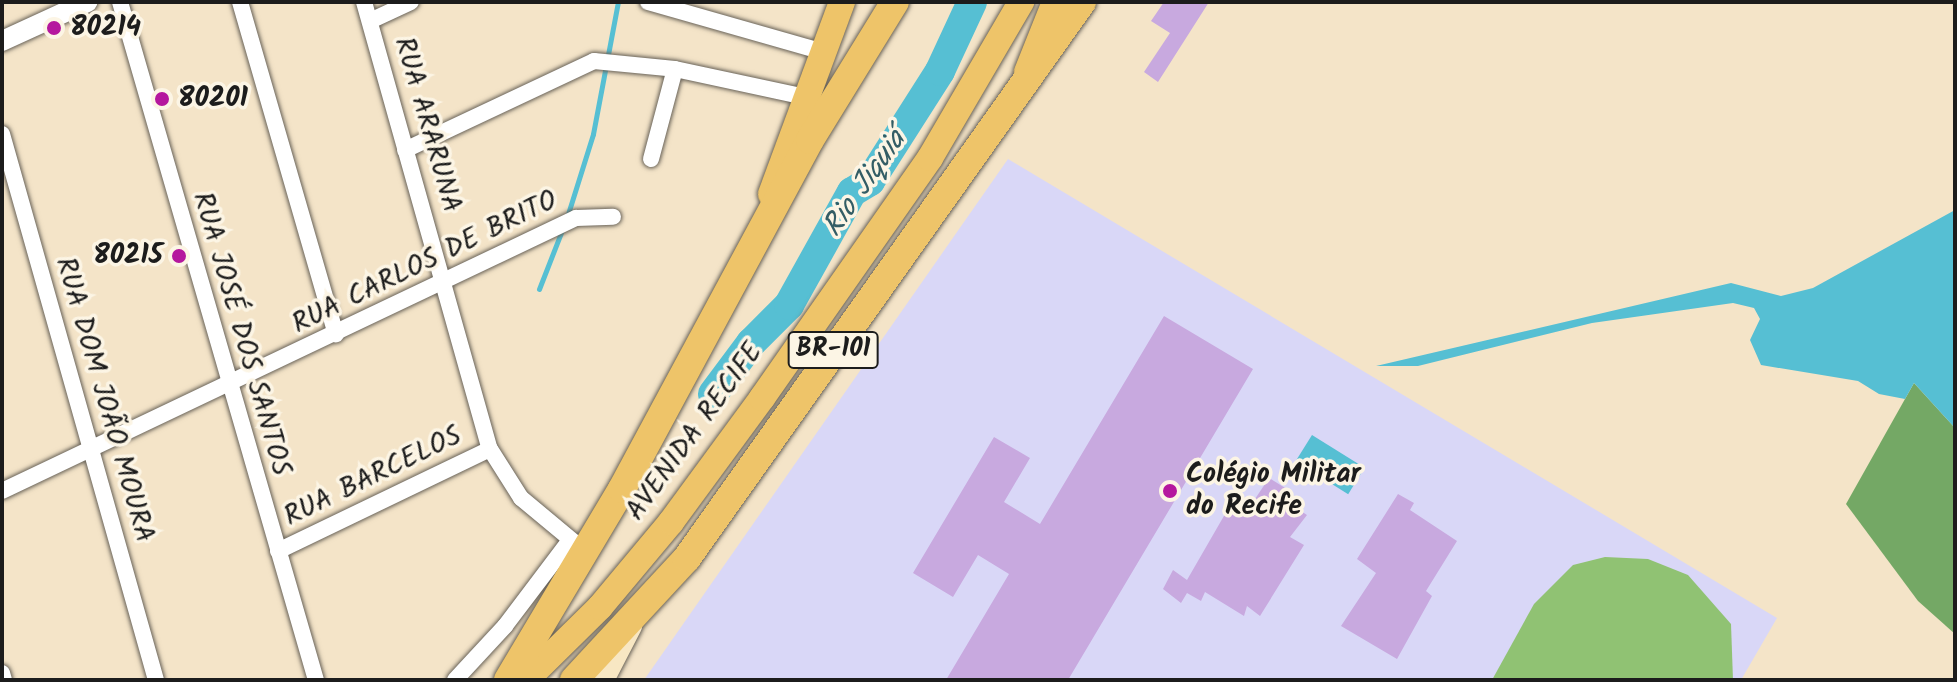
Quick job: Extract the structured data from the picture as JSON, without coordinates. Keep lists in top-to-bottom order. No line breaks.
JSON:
{"streets":{"highway":["BR-101"],"main road":["AVENIDA RECIFE"],"street":["RUA ARARUNA","RUA CARLOS DE BRITO","RUA JOSÉ DOS SANTOS","RUA DOM JOÃO MOURA","RUA BARCELOS"]},"crossings":[["RUA ARARUNA","RUA CARLOS DE BRITO"],["RUA ARARUNA","RUA BARCELOS"],["RUA CARLOS DE BRITO","RUA JOSÉ DOS SANTOS"],["RUA CARLOS DE BRITO","RUA DOM JOÃO MOURA"],["RUA JOSÉ DOS SANTOS","RUA BARCELOS"]],"water":["Rio Jiquiá"],"places":["80214","80201","80215","Colégio Militar do Recife"]}
